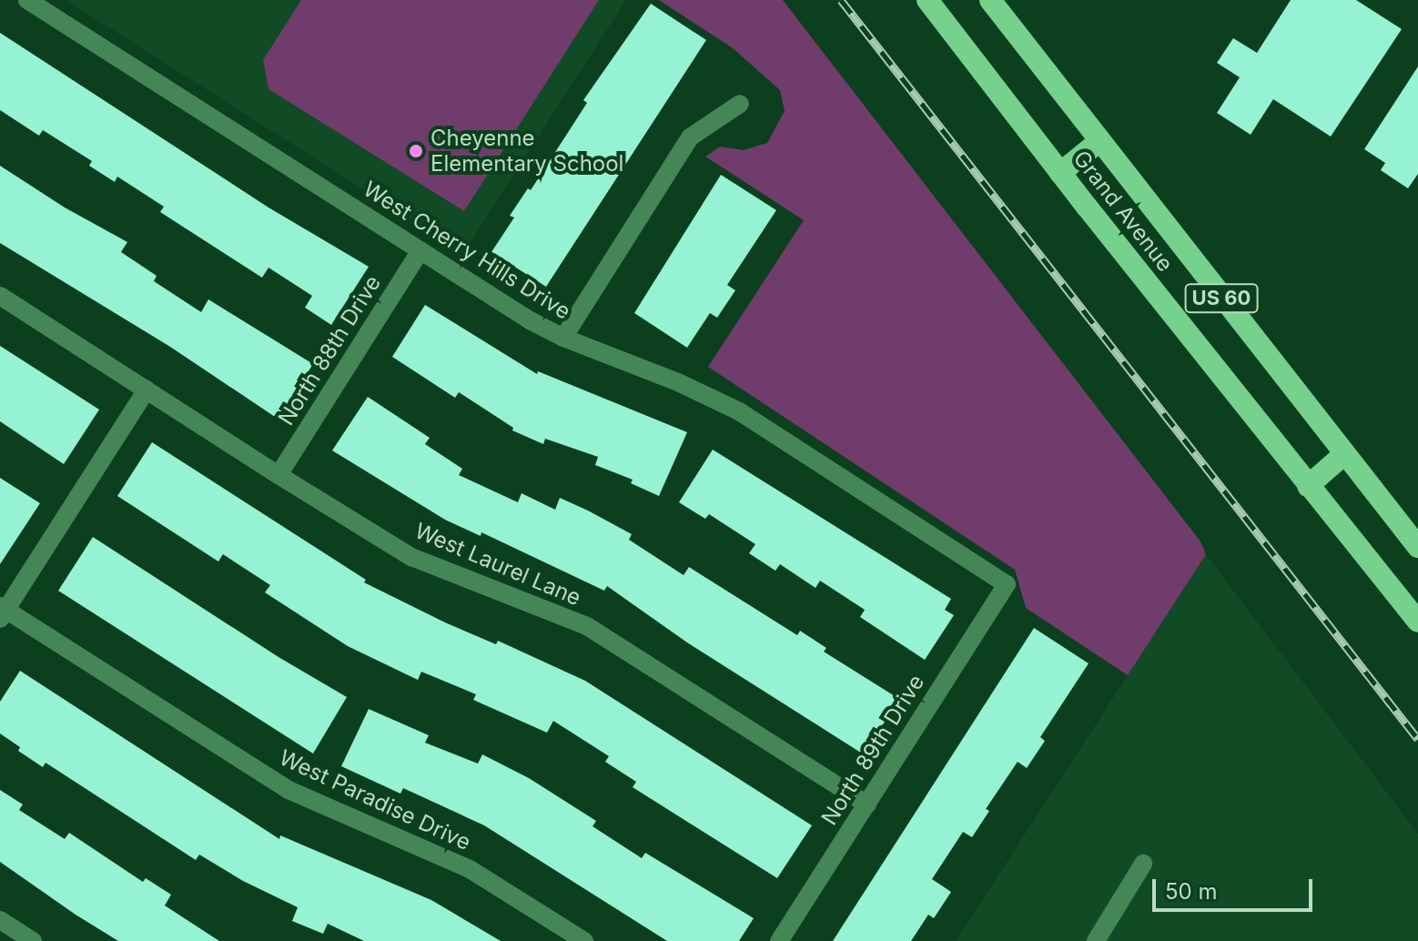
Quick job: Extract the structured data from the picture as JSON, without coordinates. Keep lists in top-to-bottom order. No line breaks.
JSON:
{"streets":{"highway":["Grand Avenue","US 60"],"street":["West Cherry Hills Drive","North 88th Drive","West Laurel Lane","North 89th Drive","West Paradise Drive"]},"crossings":[["West Cherry Hills Drive","North 88th Drive"],["West Cherry Hills Drive","North 89th Drive"],["North 88th Drive","West Laurel Lane"],["West Laurel Lane","North 89th Drive"]],"places":["Cheyenne Elementary School"],"scale_bar":"50 m"}
